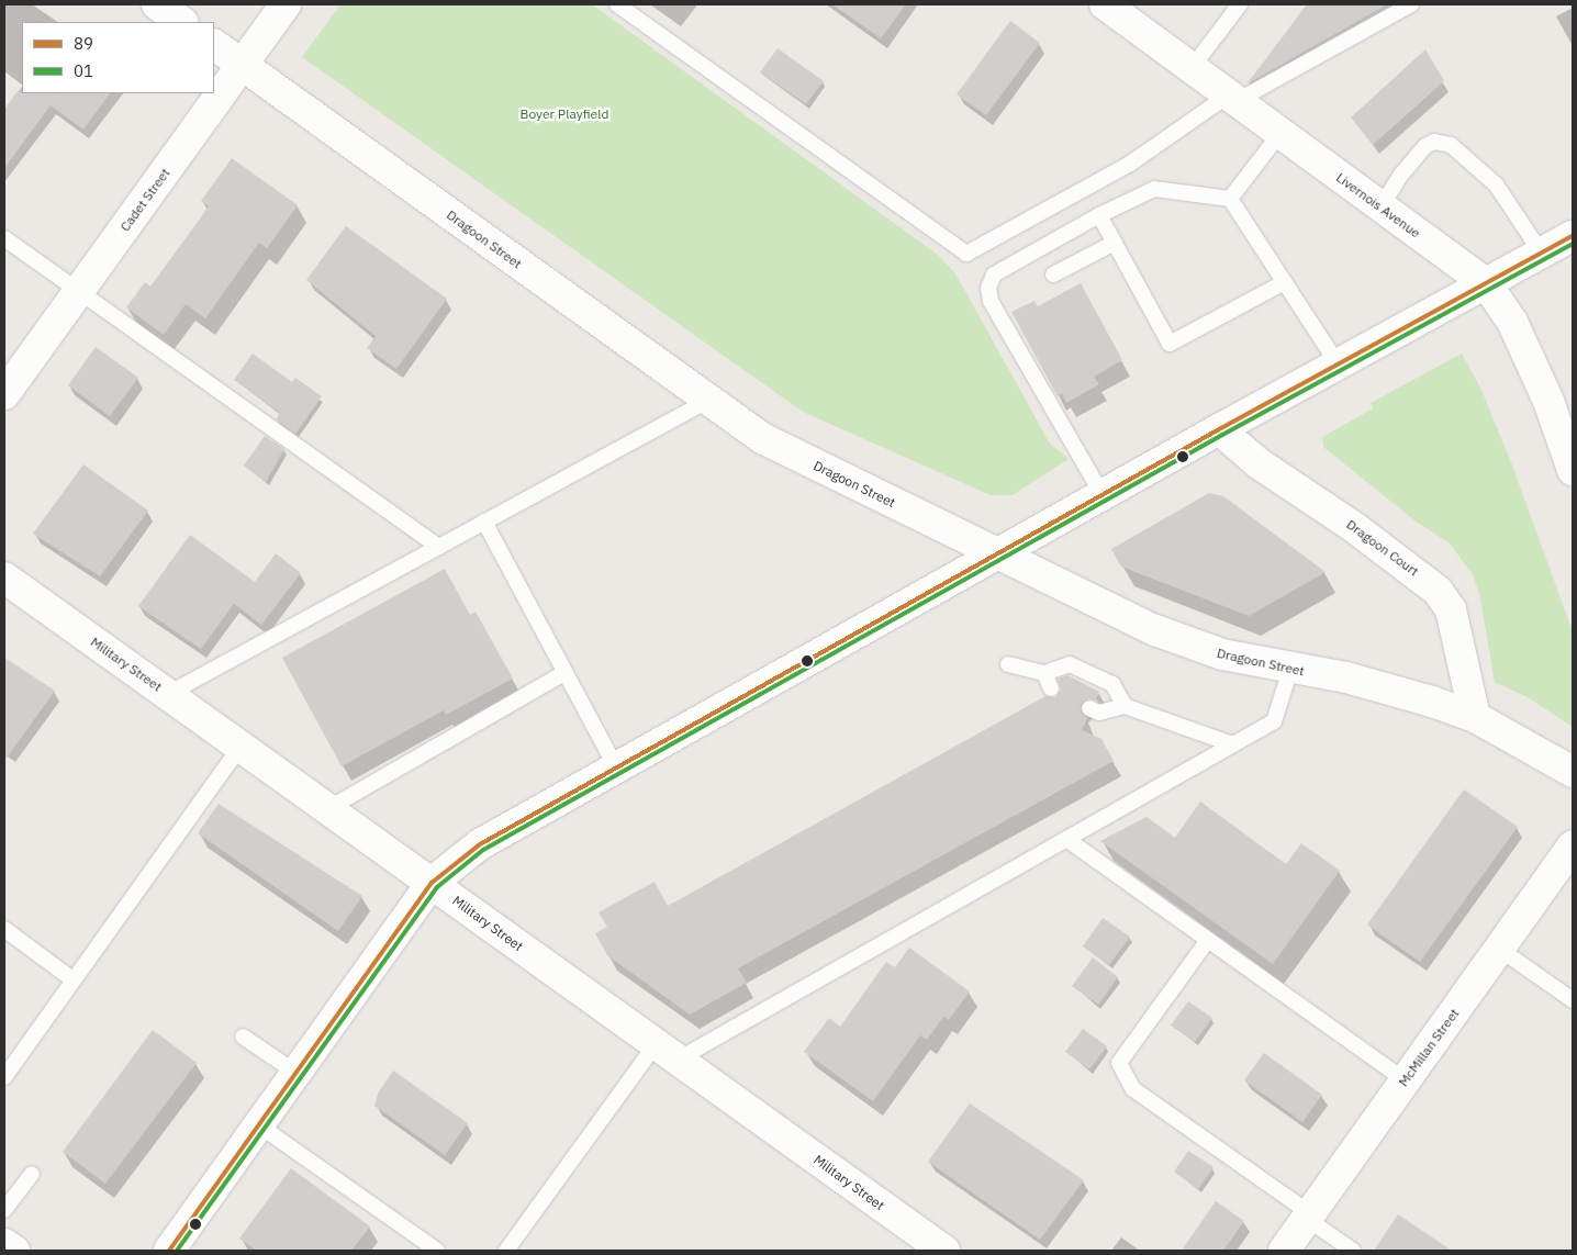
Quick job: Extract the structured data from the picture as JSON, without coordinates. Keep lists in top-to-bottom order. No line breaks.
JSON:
{"streets":{"street":["Cadet Street","Livernois Avenue","Dragoon Street","Dragoon Court","Military Street","McMillan Street"]},"crossings":[["Cadet Street","Dragoon Street"],["Dragoon Street","Dragoon Court"]],"parks":["Boyer Playfield"],"lines":["transit line 89","transit line 01"],"legend":["89","01"]}
